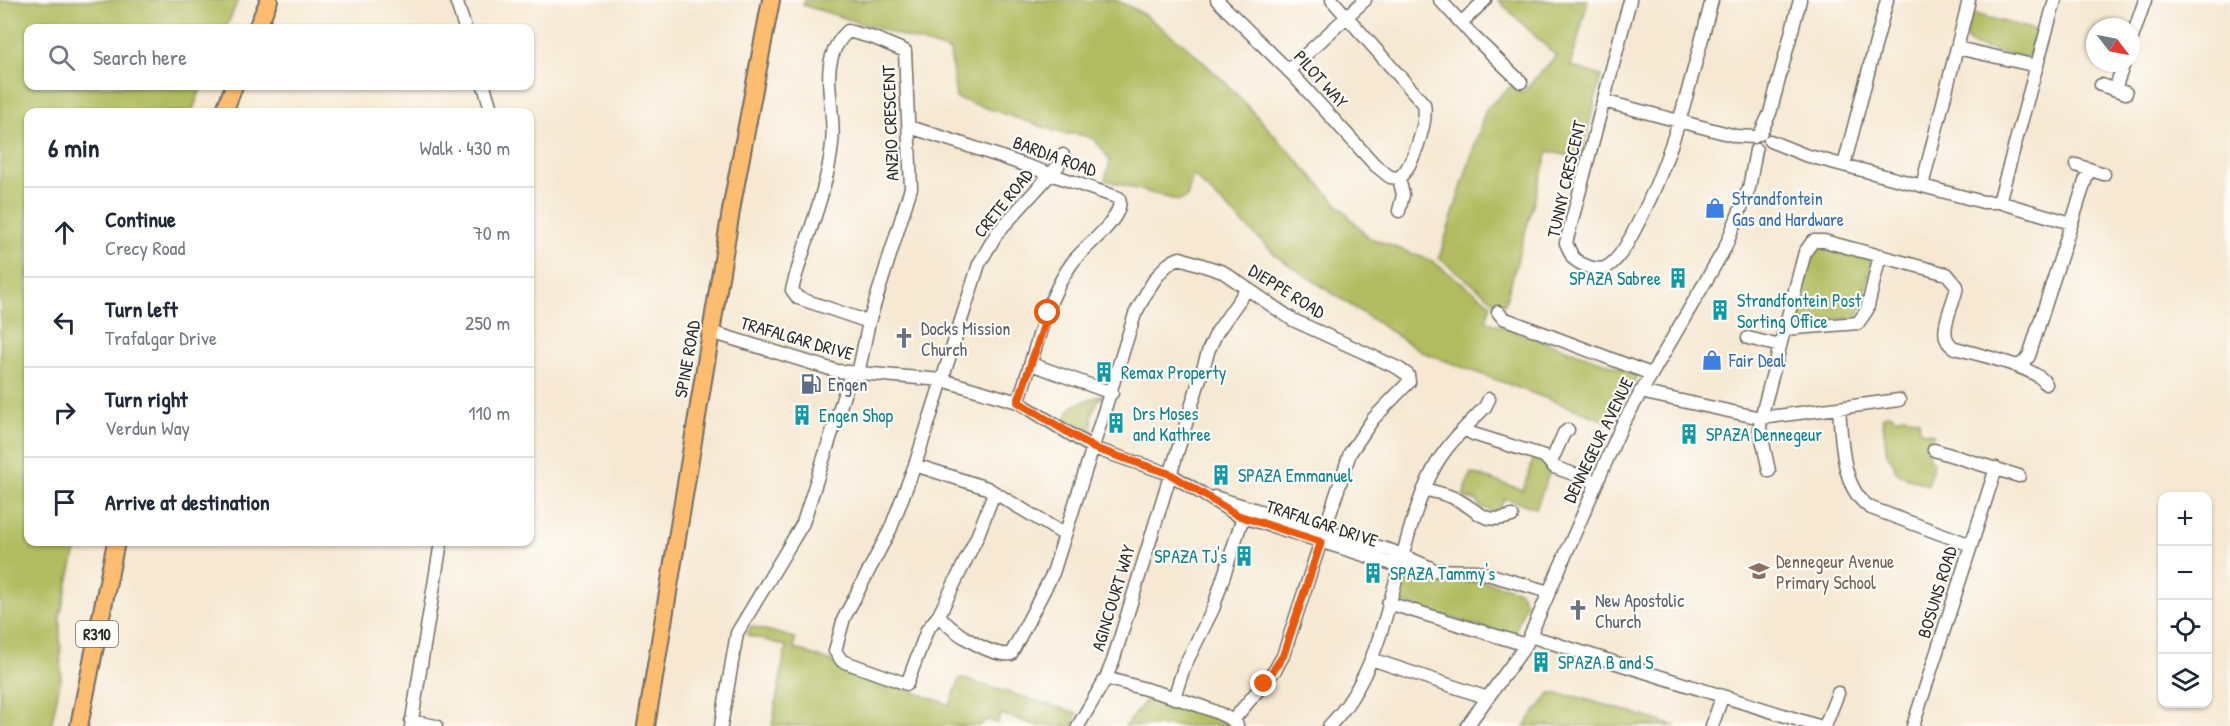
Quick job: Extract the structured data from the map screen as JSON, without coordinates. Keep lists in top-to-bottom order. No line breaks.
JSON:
{"streets":{"main road":["SPINE ROAD","R310"],"street":["PILOT WAY","ANZIO CRESCENT","BARDIA ROAD","TUNNY CRESCENT","CRETE ROAD","DIEPPE ROAD","TRAFALGAR DRIVE","DENNEGEUR AVENUE","BOSUNS ROAD","AGINCOURT WAY"]},"crossings":[["ANZIO CRESCENT","BARDIA ROAD"],["ANZIO CRESCENT","TRAFALGAR DRIVE"],["BARDIA ROAD","CRETE ROAD"],["CRETE ROAD","TRAFALGAR DRIVE"],["DIEPPE ROAD","TRAFALGAR DRIVE"],["DIEPPE ROAD","AGINCOURT WAY"],["TRAFALGAR DRIVE","SPINE ROAD"],["TRAFALGAR DRIVE","DENNEGEUR AVENUE"],["TRAFALGAR DRIVE","AGINCOURT WAY"]],"places":{"shop":["Strandfontein Gas and Hardware","Fair Deal"],"building":["SPAZA Sabree","Strandfontein Post Sorting Office","Remax Property","Engen Shop","Drs Moses and Kathree","SPAZA Dennegeur","SPAZA Emmanuel","SPAZA TJ's","SPAZA Tammy's","SPAZA B and S"],"church":["Docks Mission Church","New Apostolic Church"],"fuel station":["Engen"],"school or university":["Dennegeur Avenue Primary School"]},"north":"bottom right","page":{"search":"Search here","heading":["6 min","Walk · 430 m"],"list":[["Continue","Crecy Road","70 m"],["Turn left","Trafalgar Drive","250 m"],["Turn right","Verdun Way","110 m"],"Arrive at destination"],"map_buttons":["+","−"]}}
